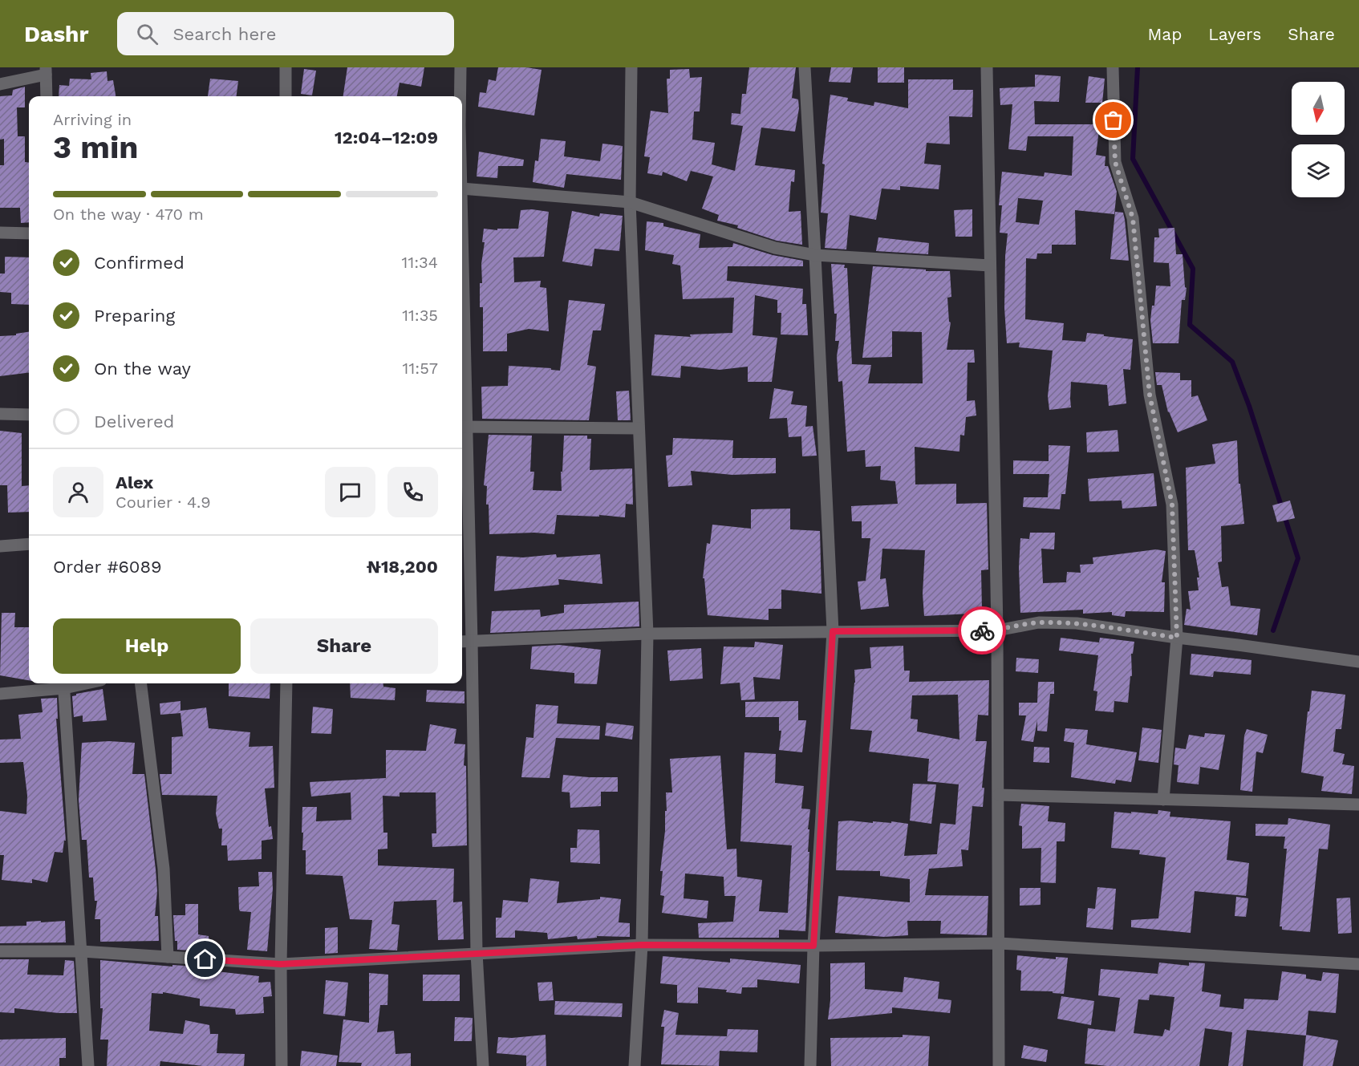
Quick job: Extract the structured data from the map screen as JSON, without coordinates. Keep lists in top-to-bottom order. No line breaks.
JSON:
{"north":"bottom","page":{"header":"Dashr","search":"Search here","nav":["Map","Layers","Share"],"heading":["3 min","Arriving in","12:04–12:09"],"panel":["Alex","Courier · 4.9","Order #6089","₦18,200"],"bar":"On the way · 470 m","list":[["Confirmed","11:34"],["Preparing","11:35"],["On the way","11:57"],"Delivered"],"buttons":["Help","Share"]}}
